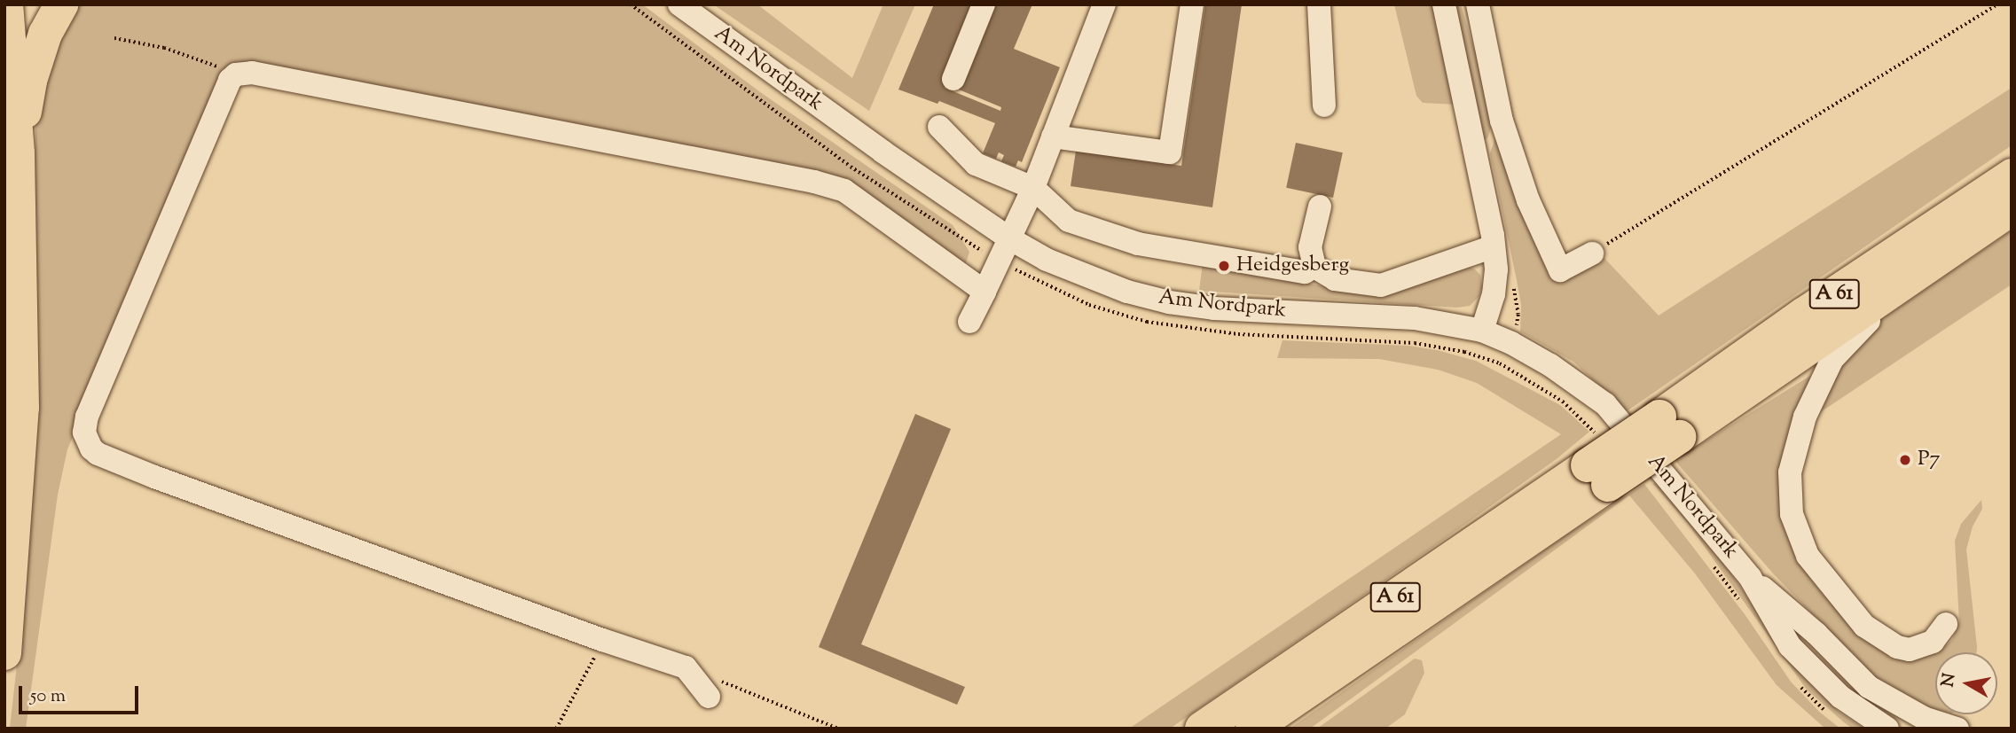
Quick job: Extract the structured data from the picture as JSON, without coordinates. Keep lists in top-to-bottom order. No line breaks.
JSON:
{"streets":{"highway":["A 61"],"street":["Am Nordpark"]},"places":["Heidgesberg","P7"],"scale_bar":"50 m","north":"left"}
